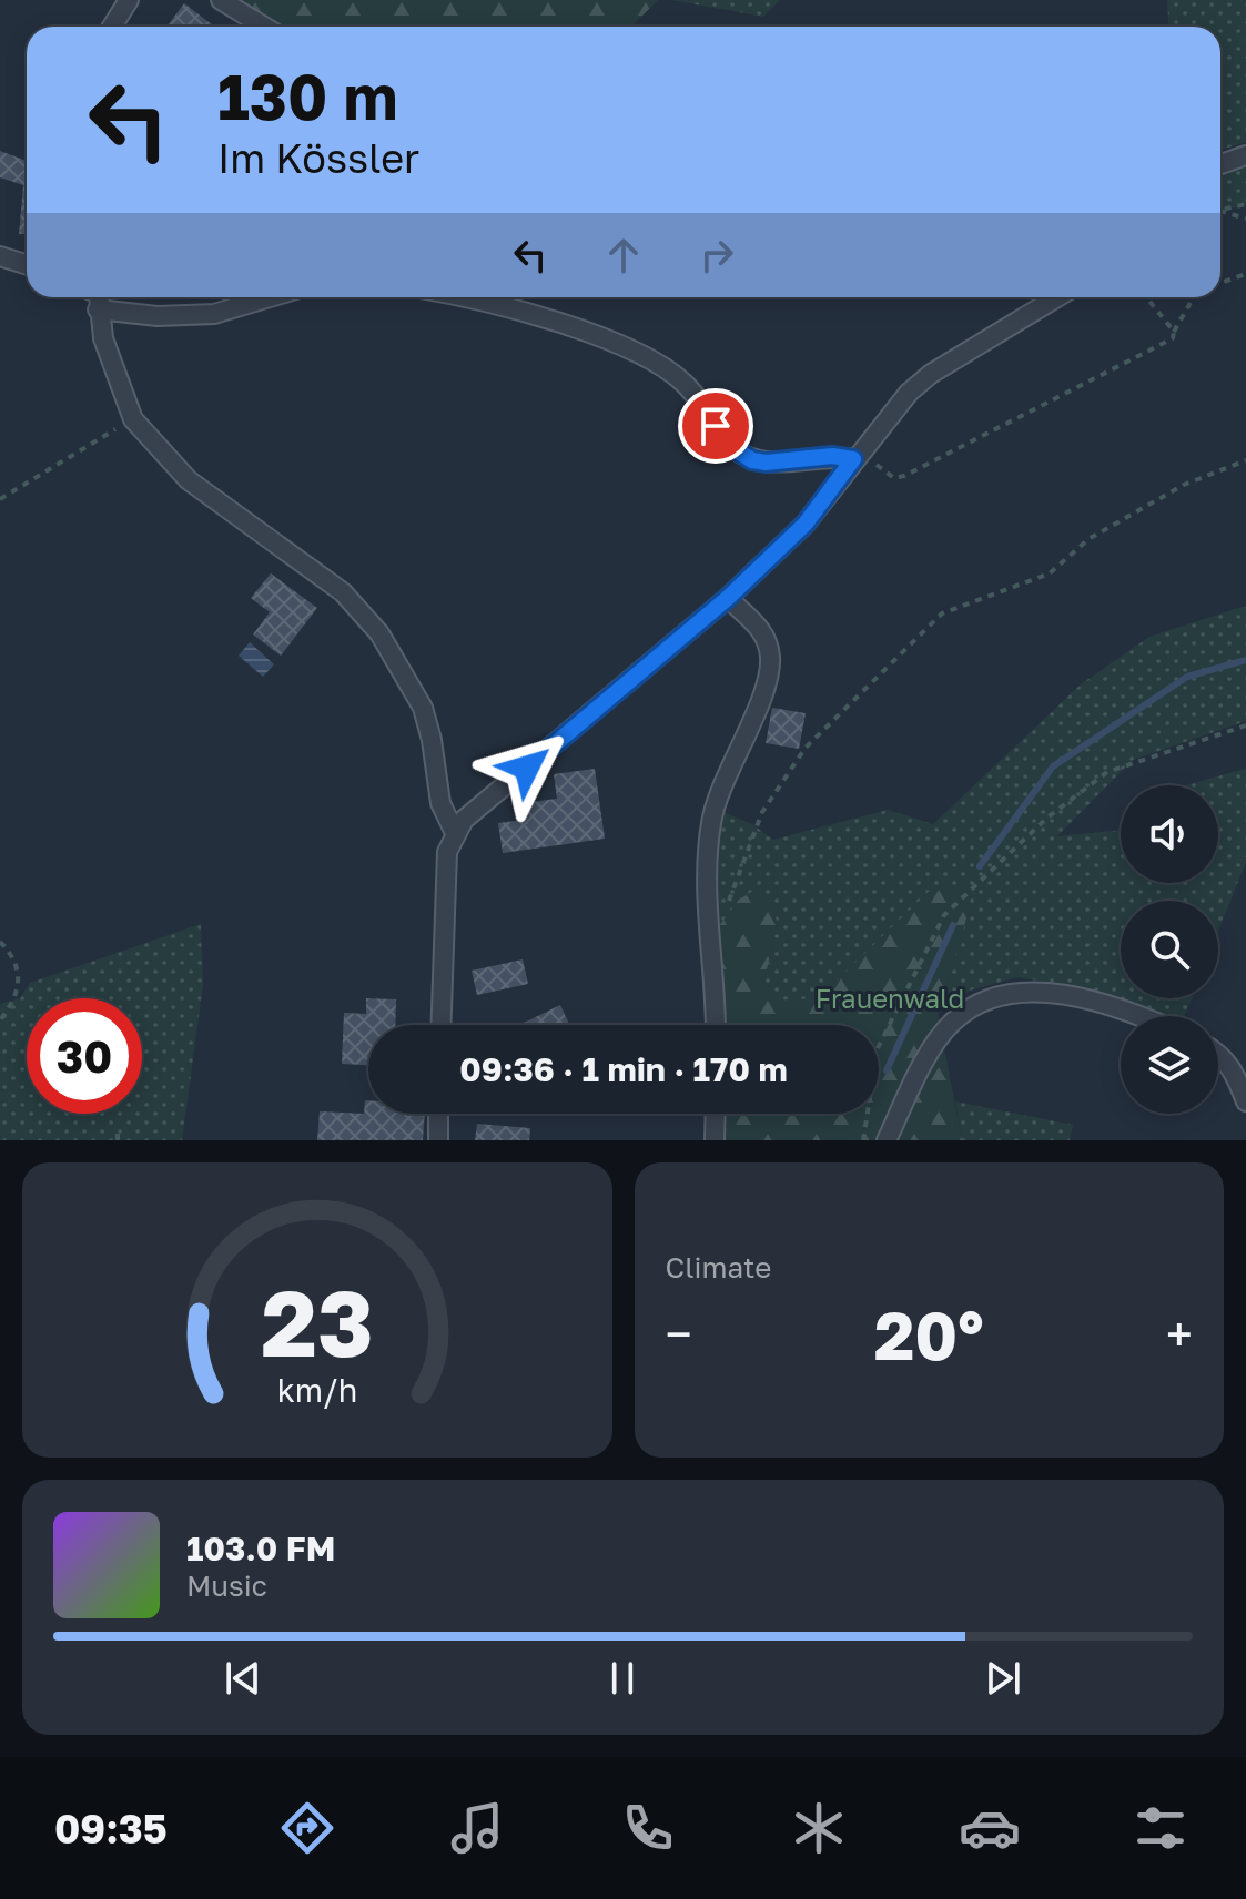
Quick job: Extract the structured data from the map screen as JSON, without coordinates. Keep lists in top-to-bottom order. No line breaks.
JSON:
{"parks":["Frauenwald"],"page":{"turn":["130 m","Im Kössler"],"limit":"30","trip":"09:36 · 1 min · 170 m","tile":"Climate","heat":["−","20°","+"],"song":["103.0 FM","Music"],"tabs":"09:35","gauge":["23","km/h"]}}
